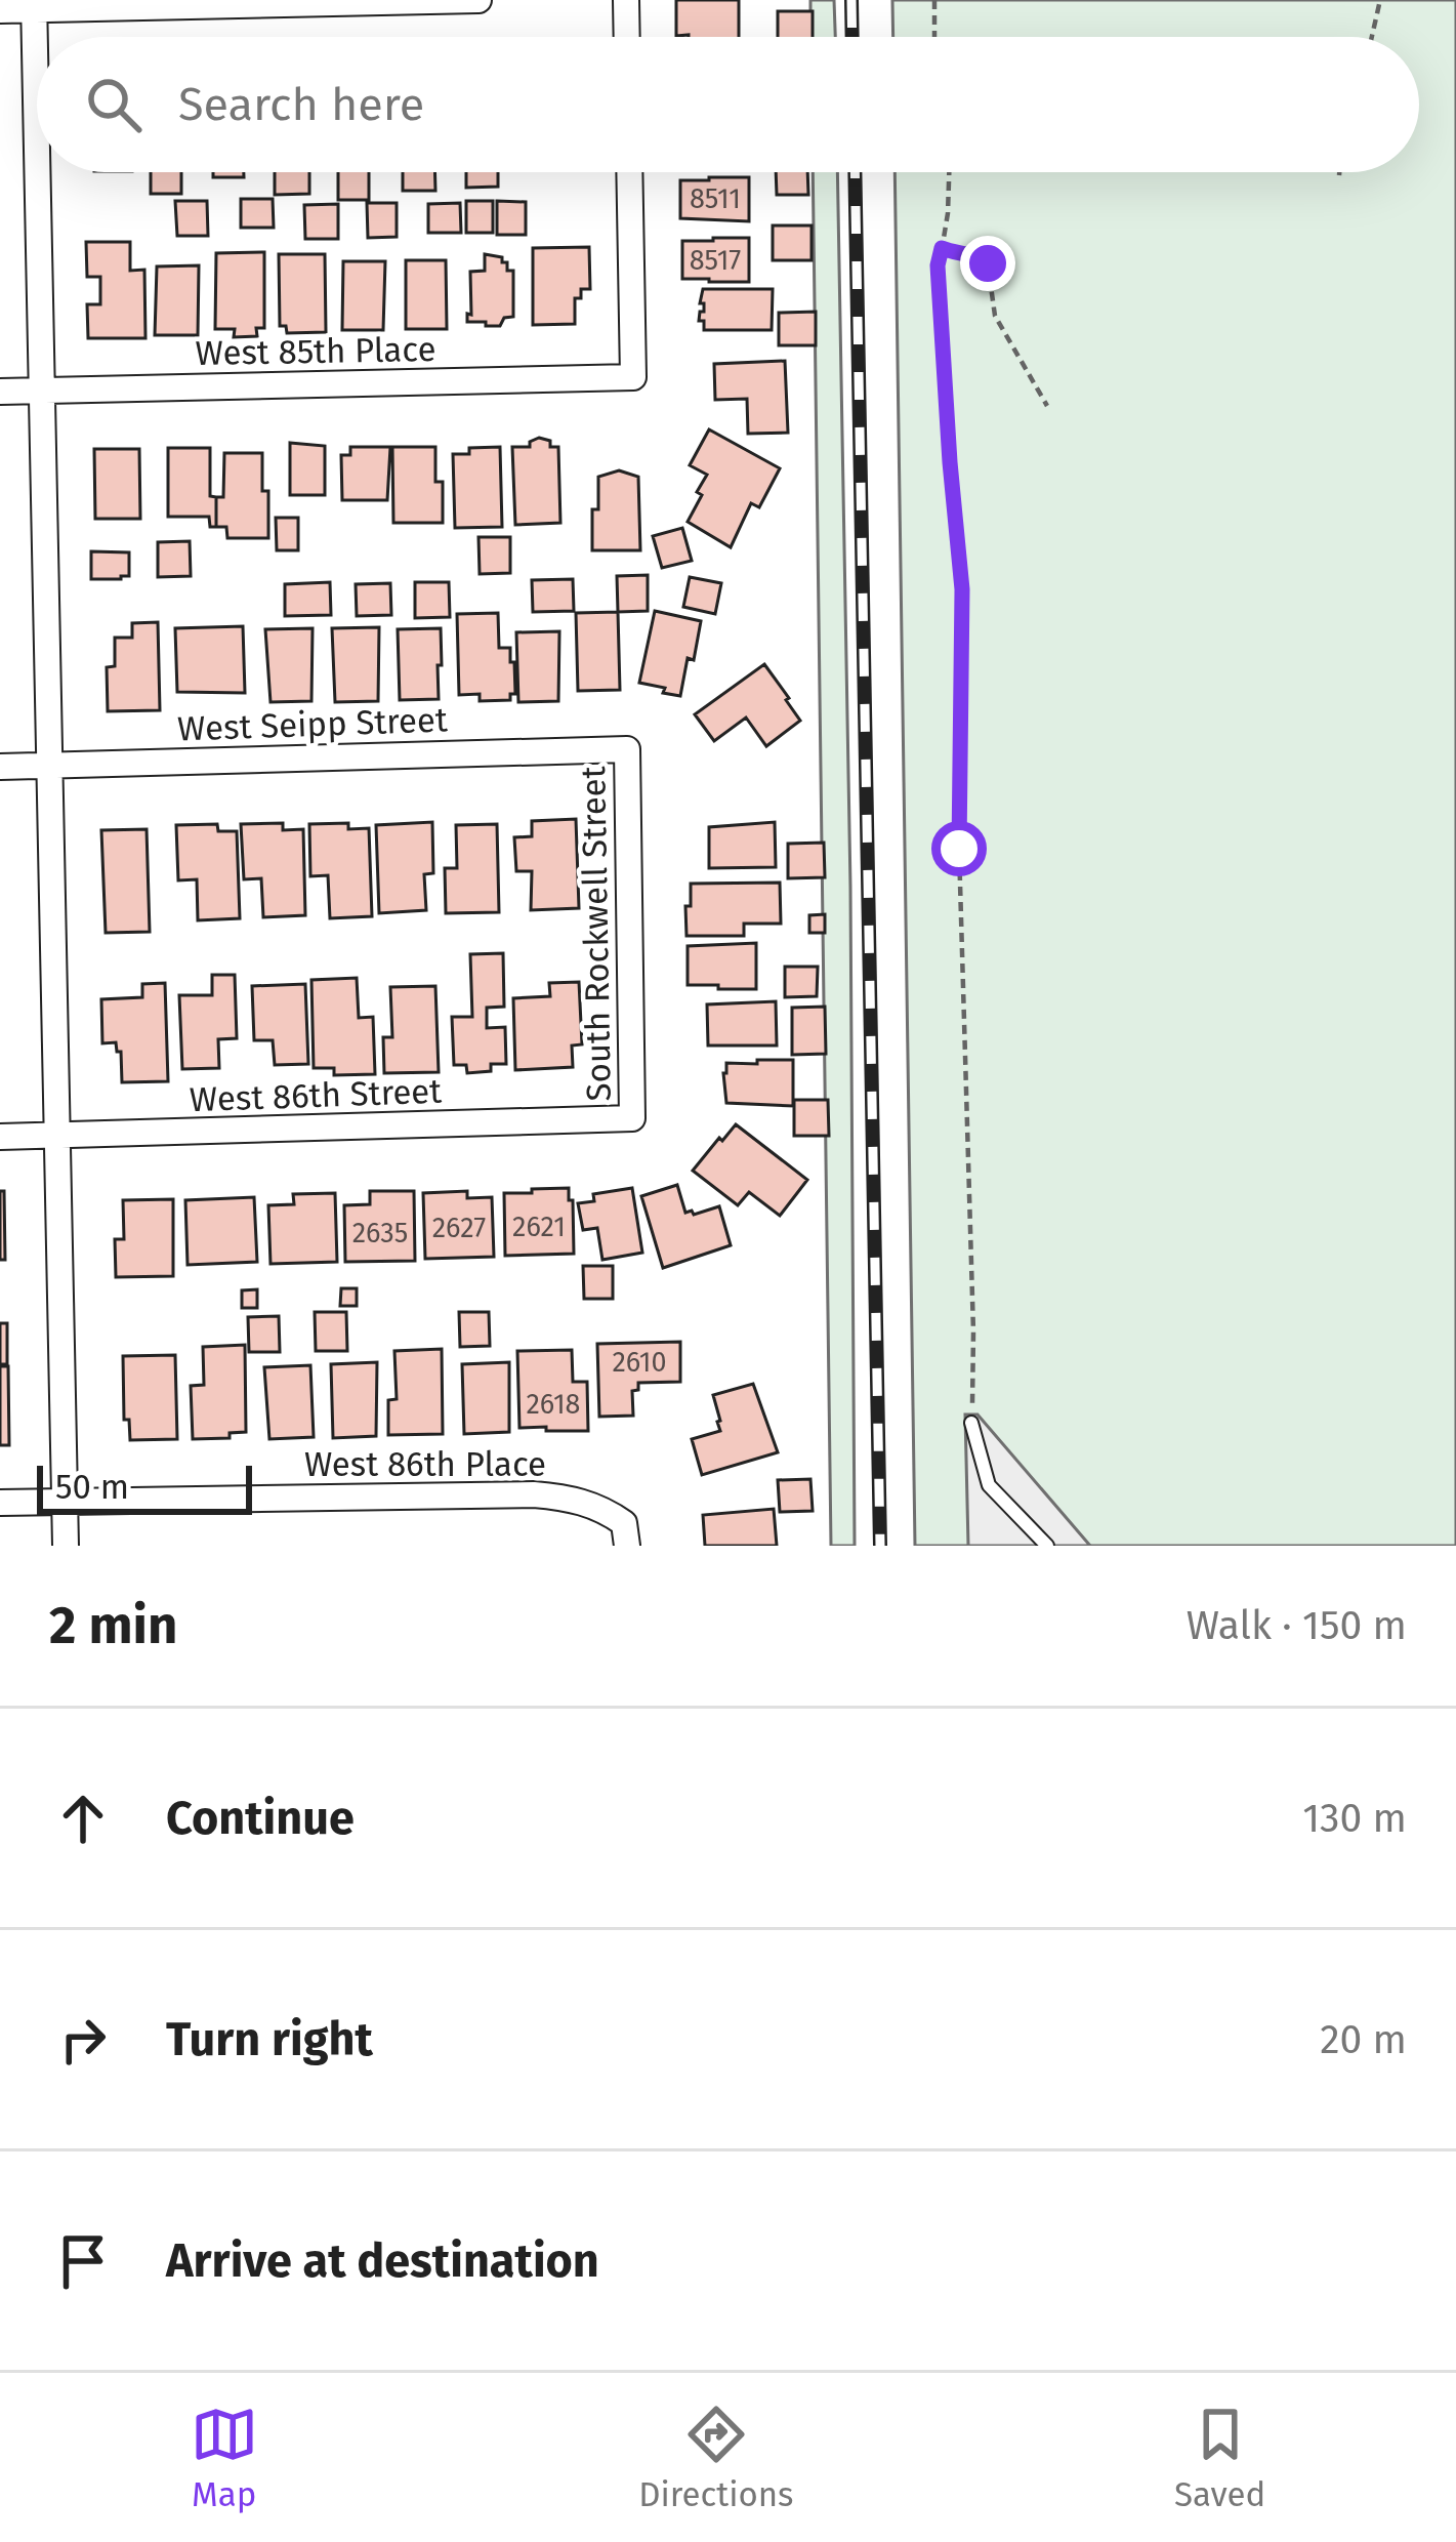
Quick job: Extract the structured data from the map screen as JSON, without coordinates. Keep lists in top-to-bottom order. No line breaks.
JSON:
{"streets":{"street":["West 85th Place","West Seipp Street","South Rockwell Street","West 86th Street","West 86th Place"]},"crossings":[["West Seipp Street","South Rockwell Street"],["South Rockwell Street","West 86th Street"]],"house_numbers":["8511","8517","2621","2627","2635","2610","2618"],"scale_bar":"50 m","page":{"search":"Search here","scale":"50 m","heading":["2 min","Walk · 150 m"],"list":[["Continue","130 m"],["Turn right","20 m"],"Arrive at destination"],"nav":["Map","Directions","Saved"]}}
